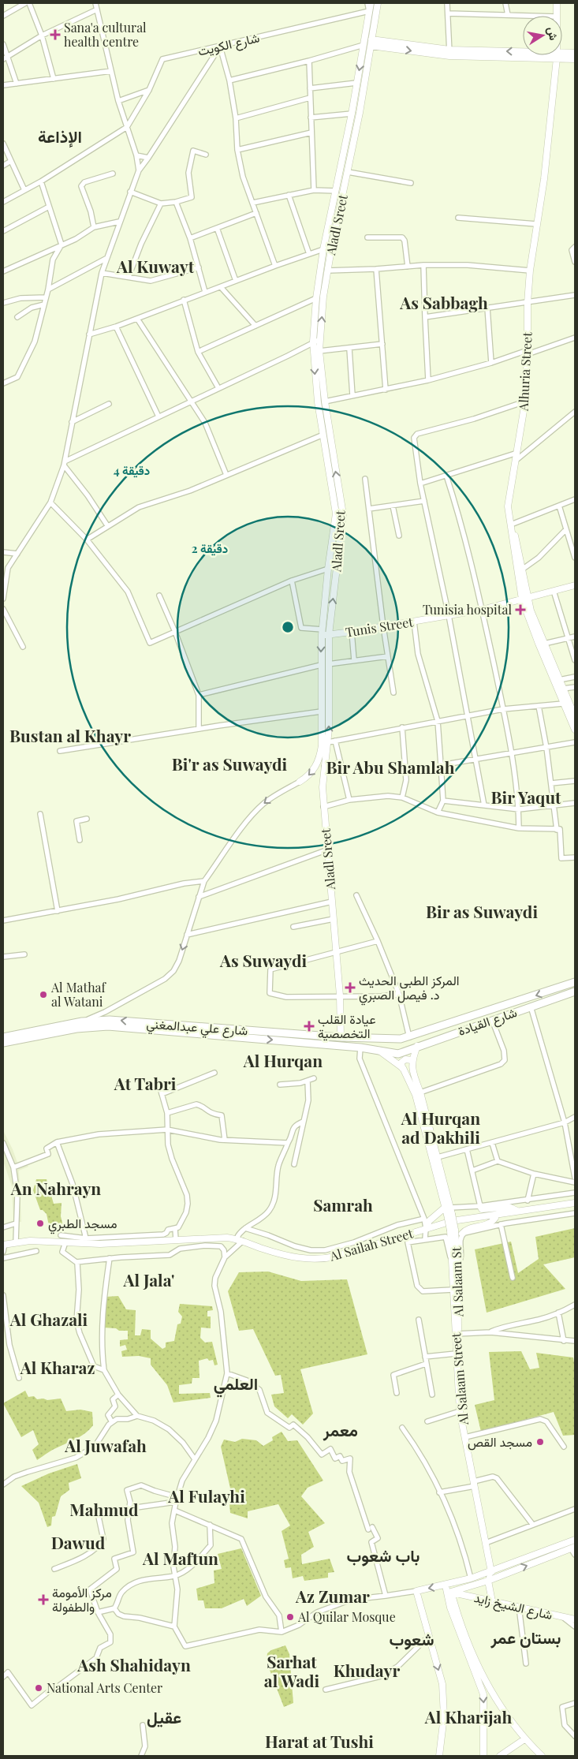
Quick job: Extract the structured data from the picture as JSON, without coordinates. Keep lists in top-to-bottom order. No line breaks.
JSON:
{"streets":{"main road":["شارع القيادة","شارع علي عبدالمغني"],"street":["شارع الكويت","Aladl Sreet","Alhuria Street","Tunis Street","Al Sailah Street","Al Salaam St","Al Salaam Street","شارع الشيخ زايد"]},"crossings":[["شارع الكويت","Aladl Sreet"],["Aladl Sreet","Tunis Street"],["Aladl Sreet","شارع علي عبدالمغني"],["Alhuria Street","Tunis Street"],["شارع القيادة","شارع علي عبدالمغني"],["Al Salaam St","Al Salaam Street"]],"districts":["الإذاعة","Al Kuwayt","As Sabbagh","Bustan al Khayr","Bi'r as Suwaydi","Bir Abu Shamlah","Bir Yaqut","Bir as Suwaydi","As Suwaydi","Al Hurqan","At Tabri","Al Hurqan ad Dakhili","An Nahrayn","Samrah","Al Jala'","Al Ghazali","Al Kharaz","العلمي","معمر","Al Juwafah","Al Fulayhi","Mahmud","Dawud","باب شعوب","Al Maftun","Az Zumar","بستان عمر","شعوب","Sarhat al Wadi","Ash Shahidayn","Khudayr","عقيل","Al Kharijah","Harat at Tushi"],"places":{"health":["Sana'a cultural health centre","Tunisia hospital","المركز الطبي الحديث د. فيصل الصبري","عيادة القلب التخصصية","مركز الأمومة والطفولة"],"other":["Al Mathaf al Watani","مسجد الطبري","مسجد القص","Al Quilar Mosque","National Arts Center"]},"north":"right","rings":["4 دقيقة","2 دقيقة"]}
